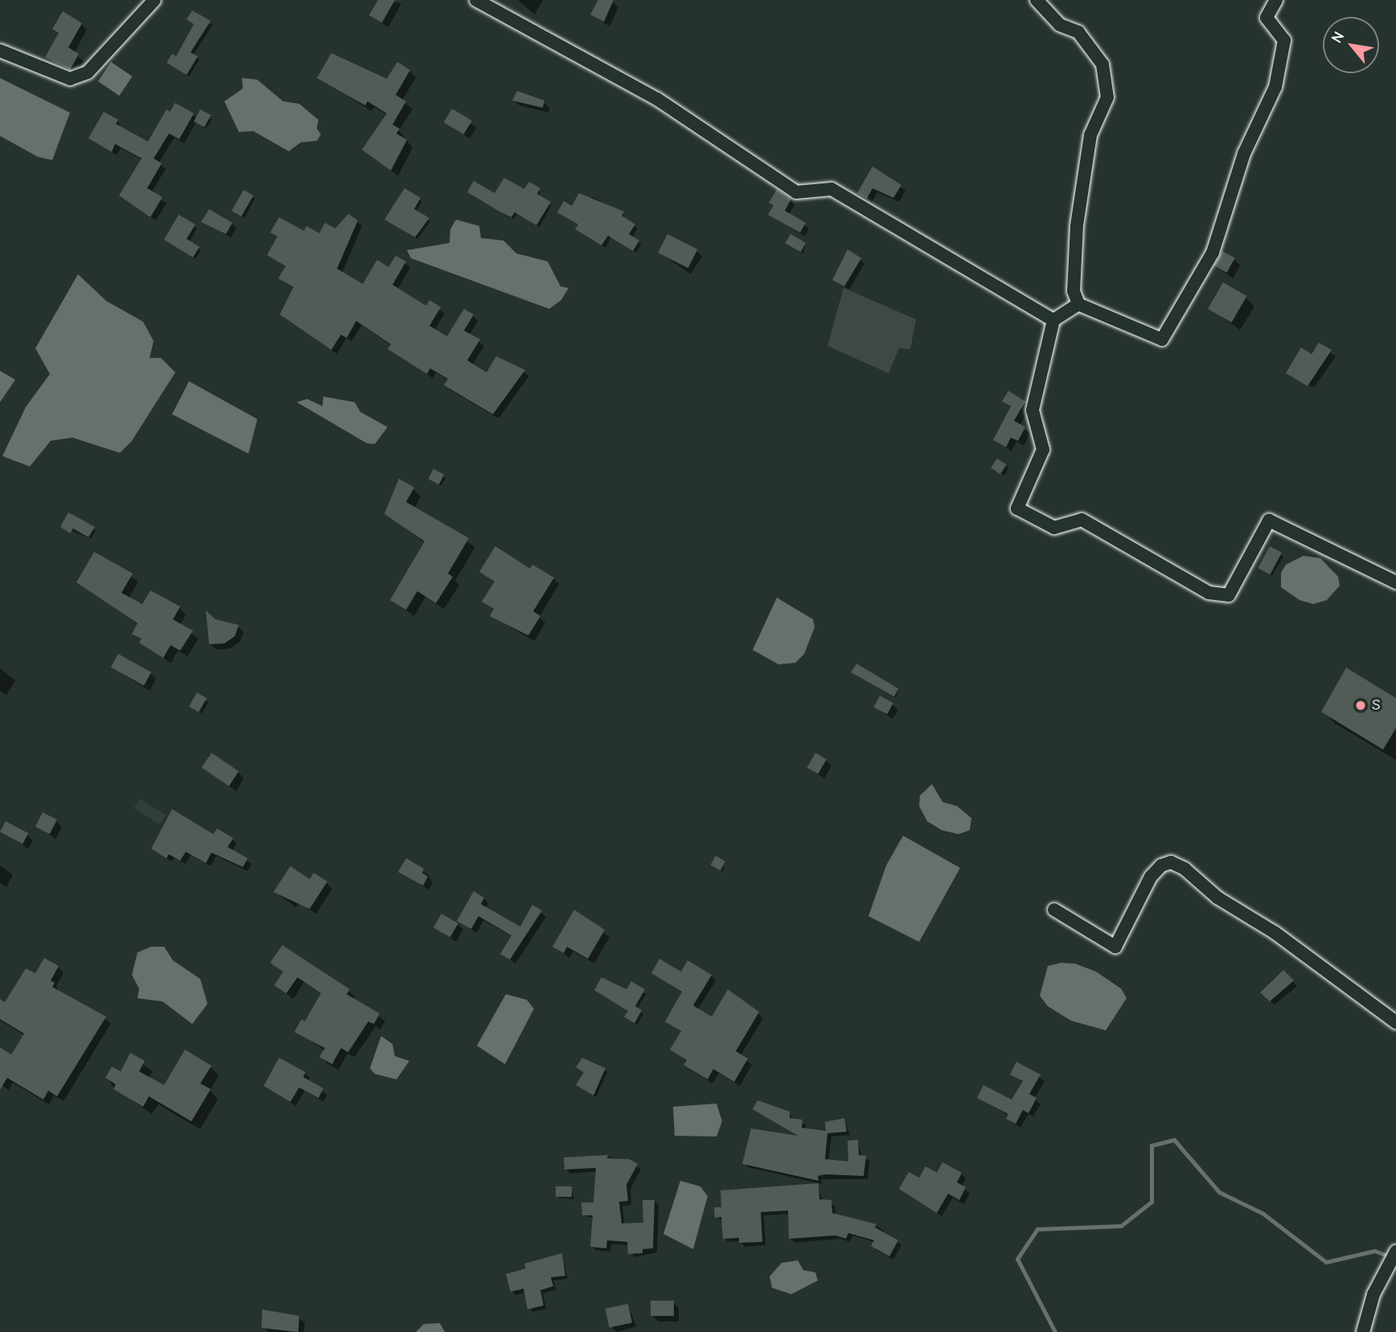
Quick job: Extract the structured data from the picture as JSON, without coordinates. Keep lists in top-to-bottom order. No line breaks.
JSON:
{"places":["S"],"north":"top left"}
